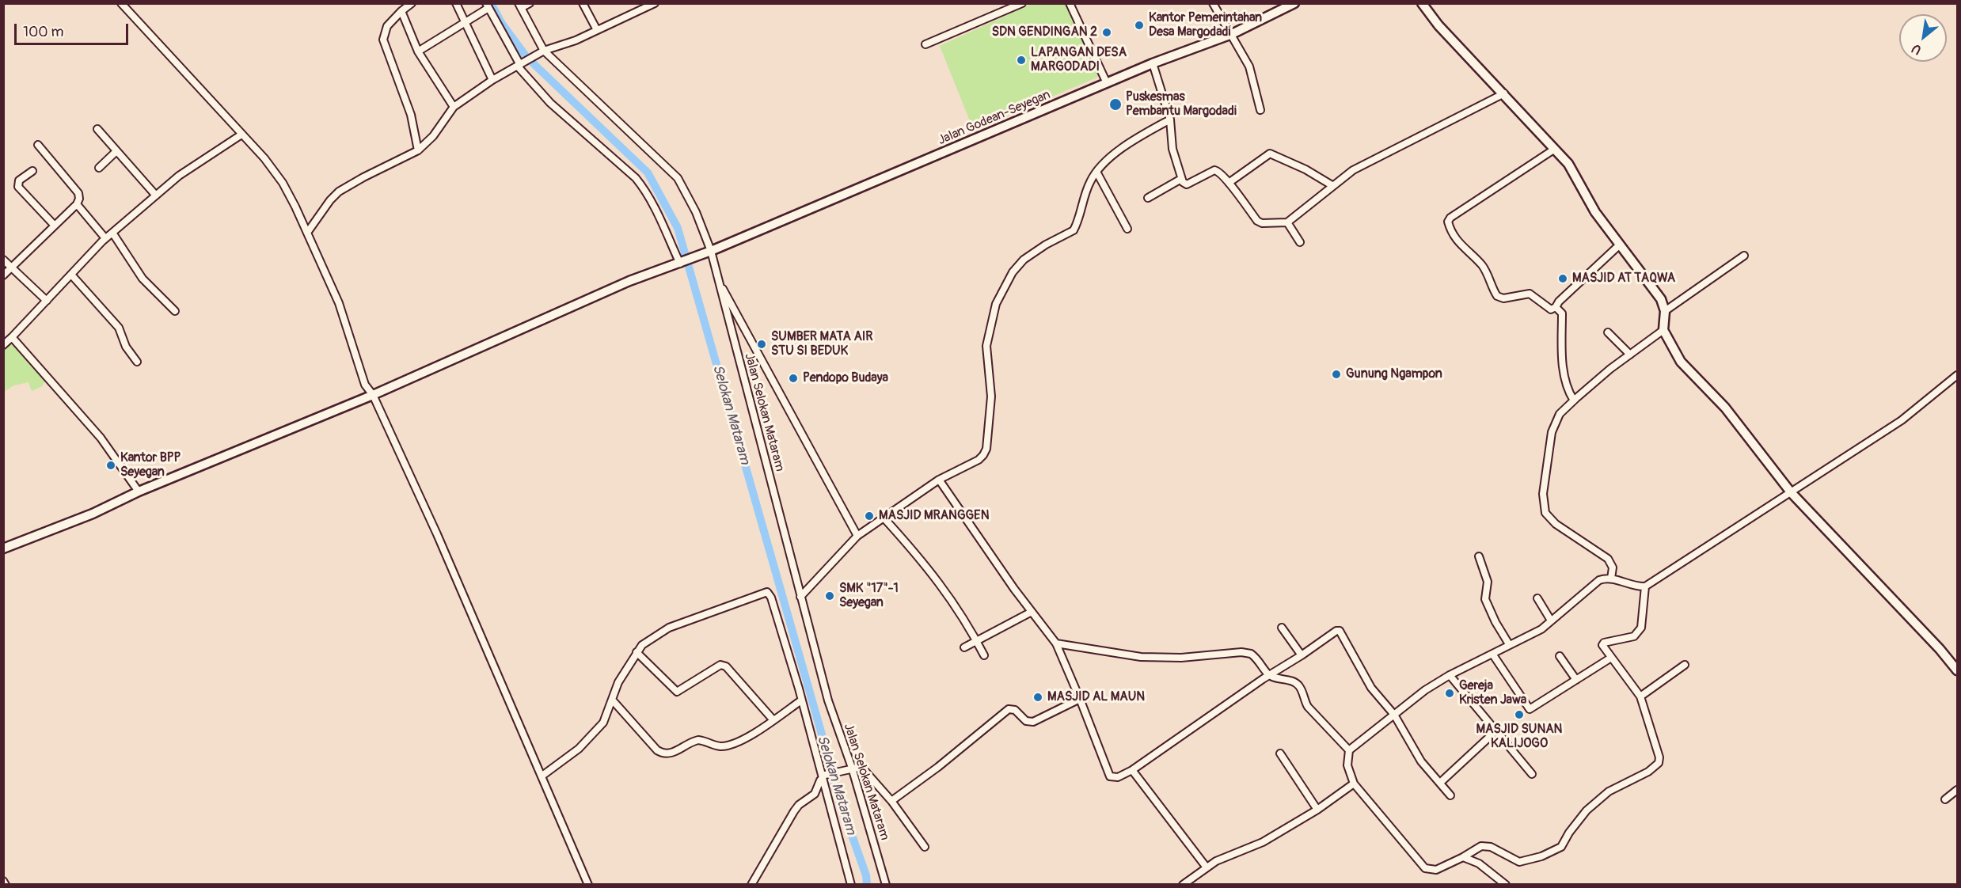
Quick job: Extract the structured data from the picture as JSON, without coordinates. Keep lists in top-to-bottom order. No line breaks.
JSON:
{"streets":{"main road":["Jalan Godean-Seyegan"],"street":["Jalan Selokan Mataram"]},"crossings":[["Jalan Godean-Seyegan","Jalan Selokan Mataram"]],"water":["Selokan Mataram"],"places":["Kantor Pemerintahan Desa Margodadi","SDN GENDINGAN 2","LAPANGAN DESA MARGODADI","Puskesmas Pembantu Margodadi","MASJID AT TAQWA","SUMBER MATA AIR STU SI BEDUK","Gunung Ngampon","Pendopo Budaya","Kantor BPP Seyegan","MASJID MRANGGEN","SMK \"17\"-1 Seyegan","Gereja Kristen Jawa","MASJID AL MAUN","MASJID SUNAN KALIJOGO"],"scale_bar":"100 m","north":"bottom left"}
